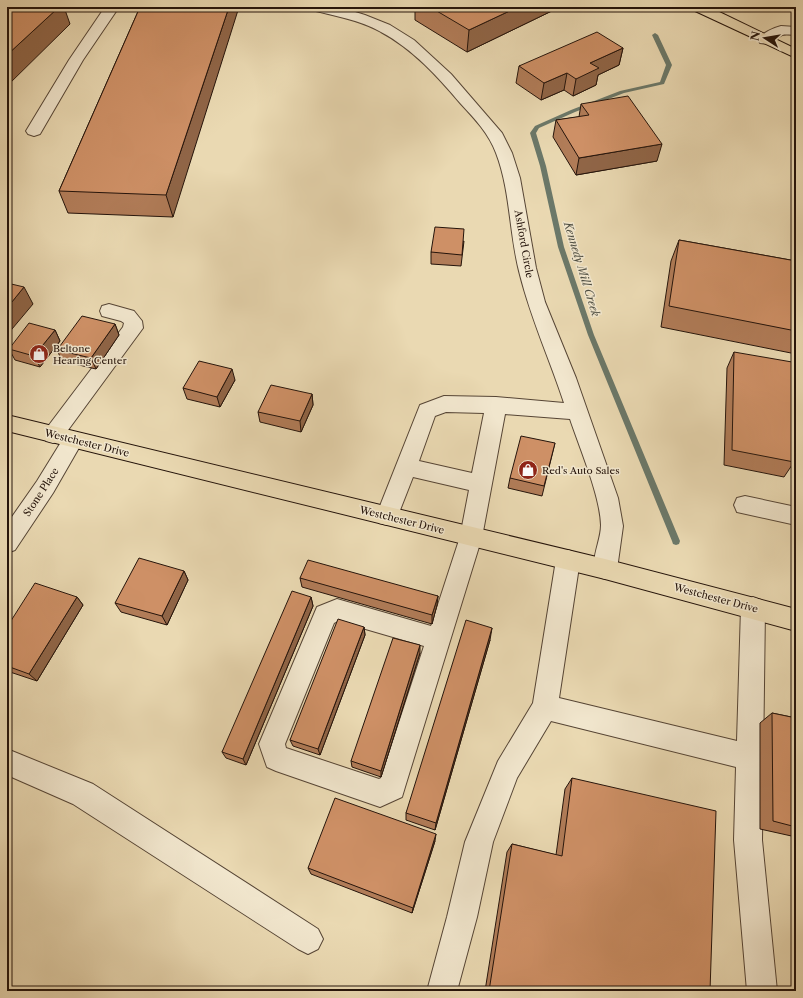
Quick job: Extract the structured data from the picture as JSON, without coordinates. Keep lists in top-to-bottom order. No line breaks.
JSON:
{"streets":{"main road":["Westchester Drive"],"street":["Ashford Circle","Stone Place"]},"crossings":[["Ashford Circle","Westchester Drive"],["Westchester Drive","Stone Place"]],"water":["Kennedy Mill Creek"],"places":{"shop":["Beltone Hearing Center","Red's Auto Sales"]},"north":"left"}
